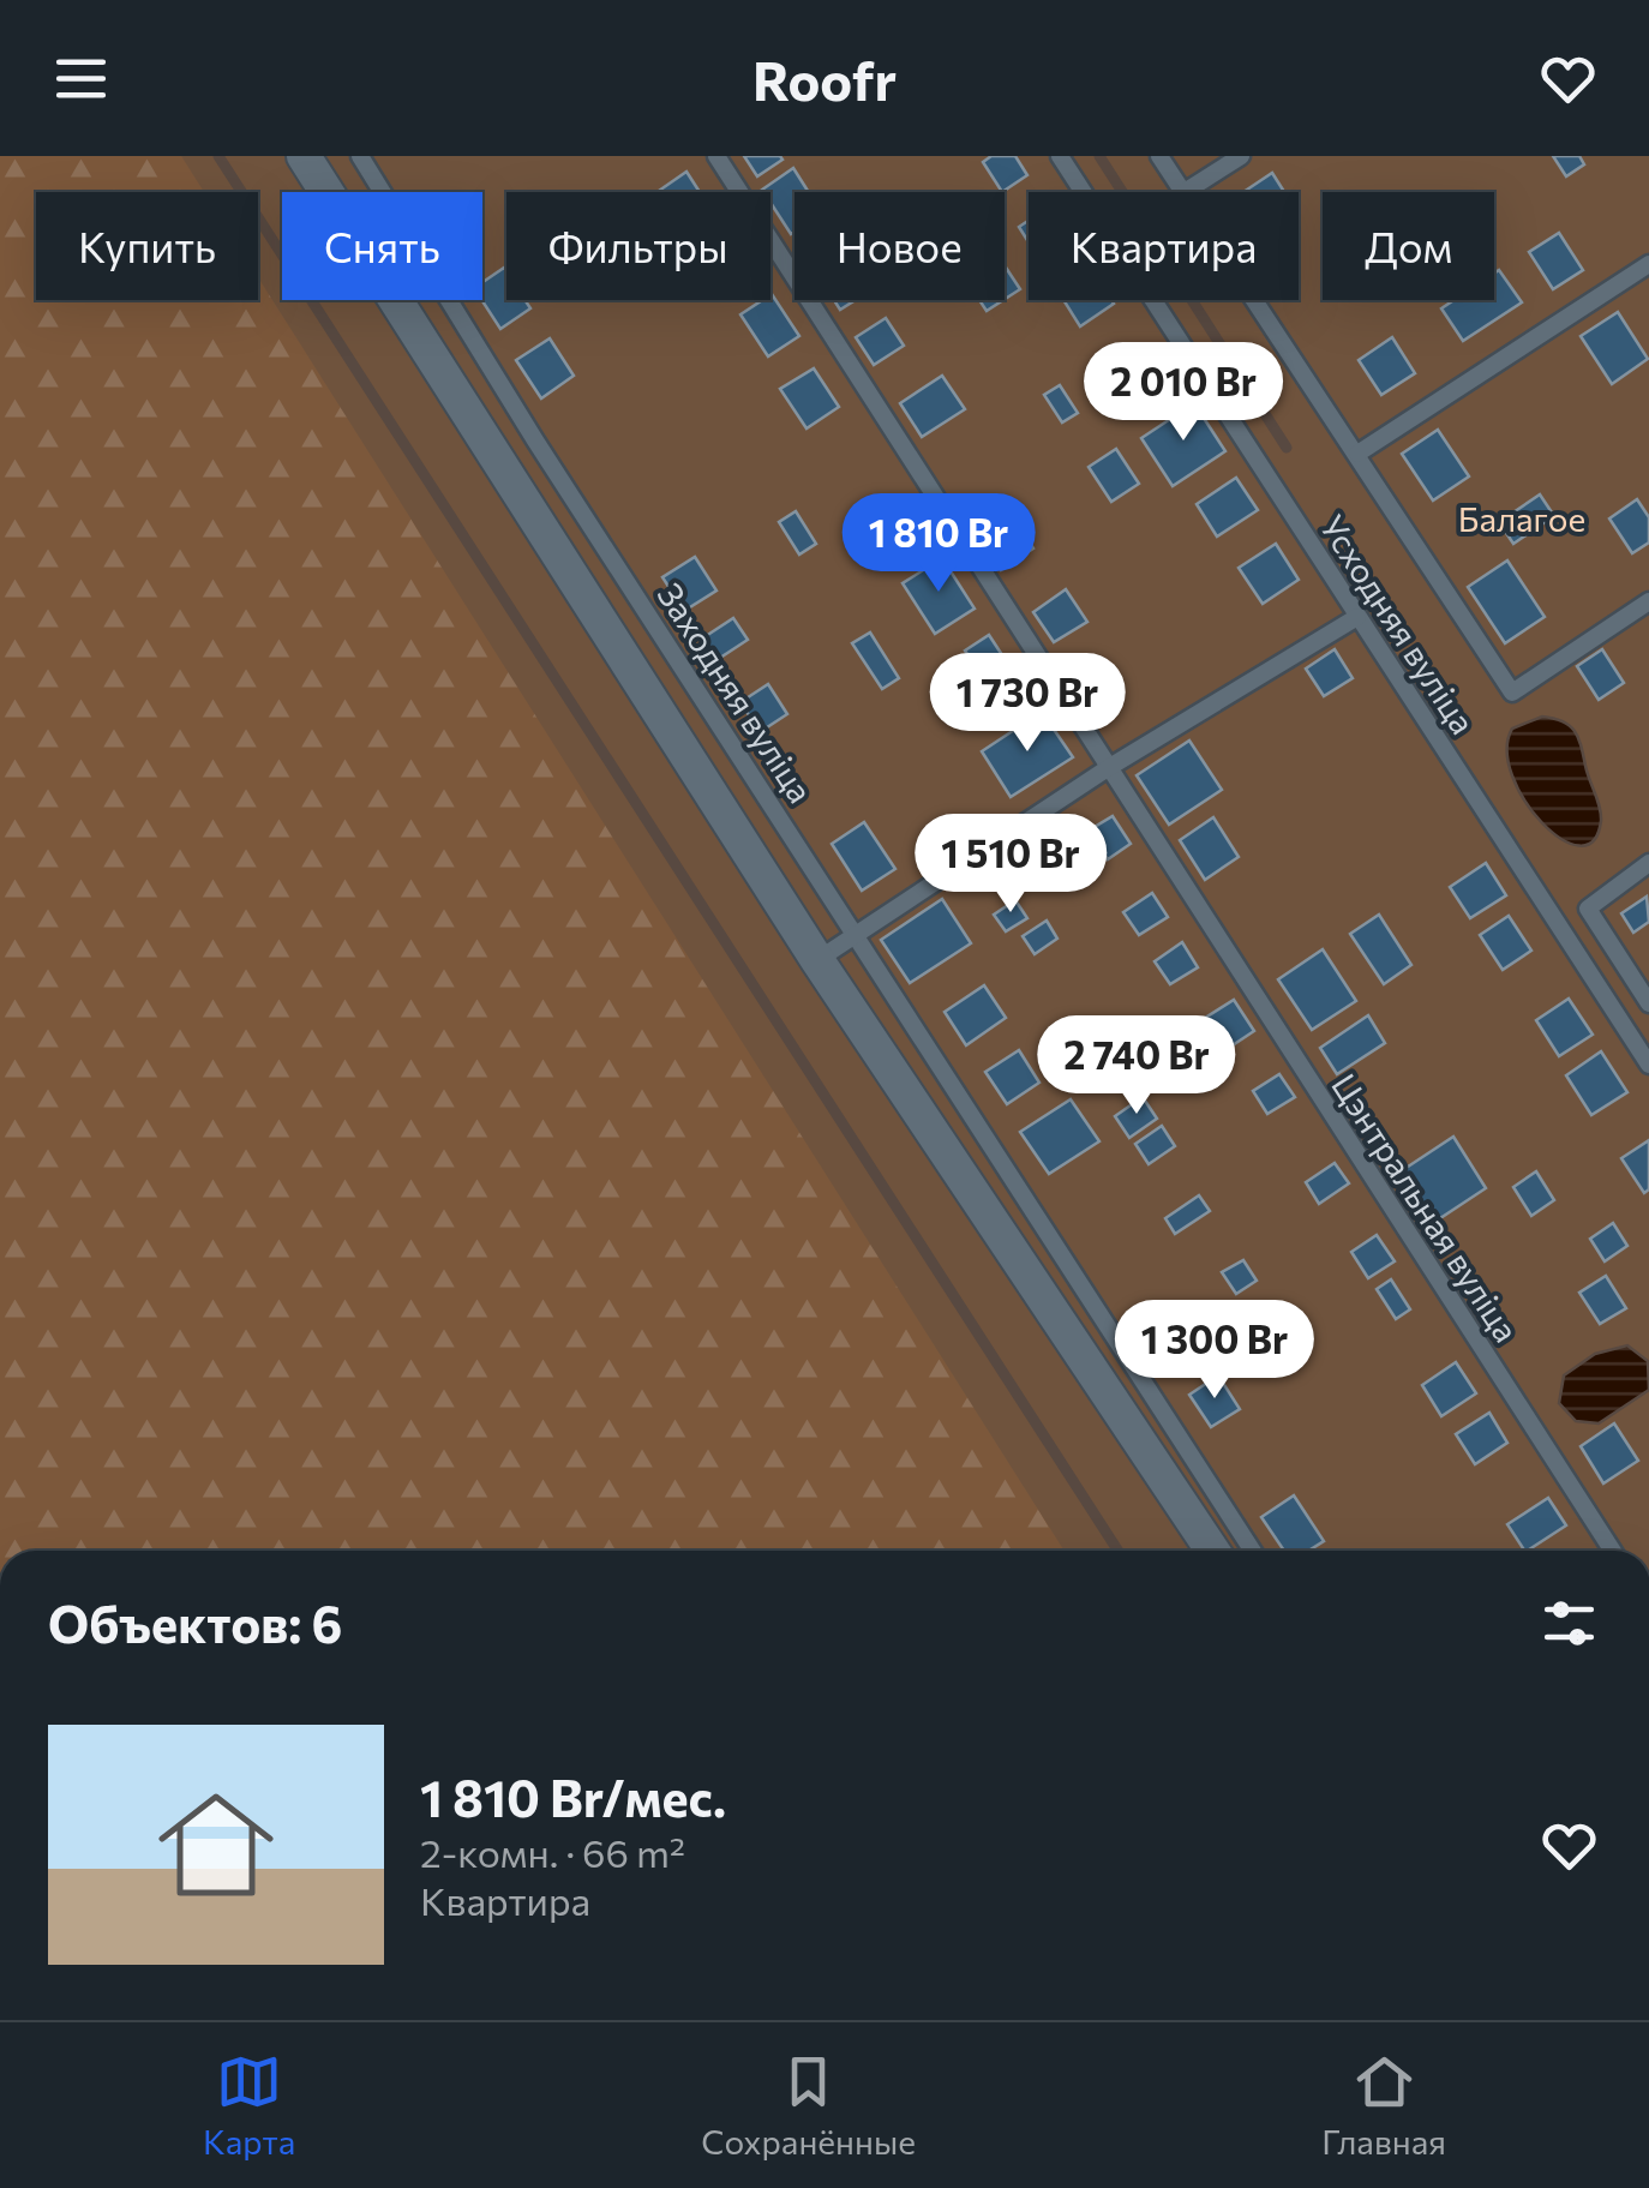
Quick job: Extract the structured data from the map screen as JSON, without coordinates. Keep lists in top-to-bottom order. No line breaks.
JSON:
{"streets":{"lane":["Усходняя вуліца","Заходняя вуліца","Цэнтральная вуліца"]},"parks":["Балагое"],"page":{"header":"Roofr","chip":["Купить","Снять","Фильтры","Новое","Квартира","Дом"],"price":["2 010 Br","1 810 Br","1 730 Br","1 510 Br","2 740 Br","1 300 Br"],"heading":"Объектов: 6","list":[{"name":"1 810 Br/мес.","note":"2-комн. · 66 m² · Квартира"}],"tabs":["Карта","Сохранённые","Главная"]}}
